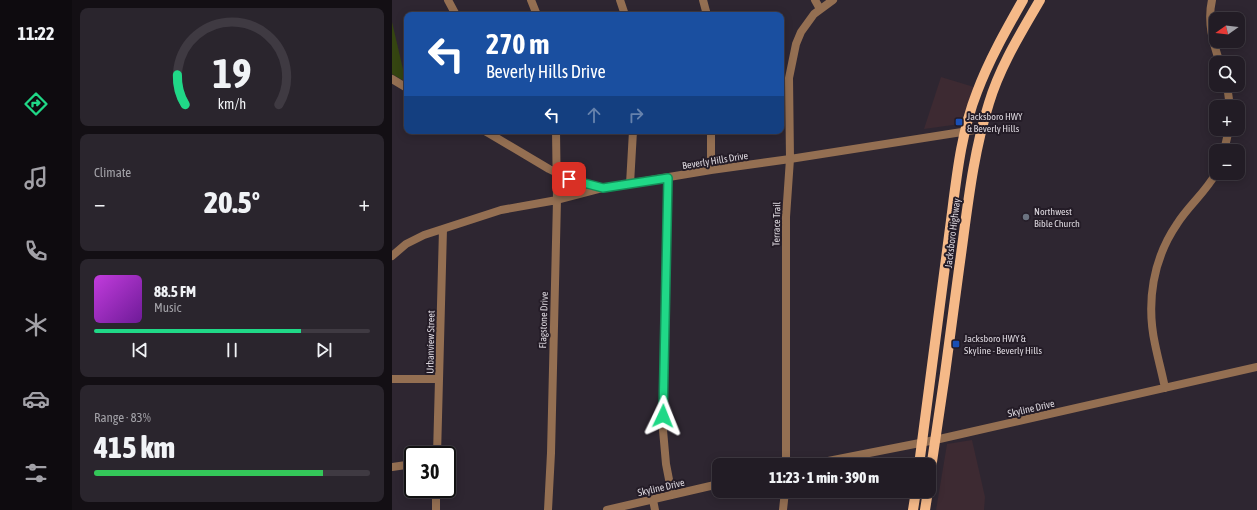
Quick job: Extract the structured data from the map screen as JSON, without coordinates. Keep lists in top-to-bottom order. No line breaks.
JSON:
{"streets":{"main road":["Jacksboro Highway"],"street":["Beverly Hills Drive","Terrace Trail","Flagstone Drive","Urbanview Street","Skyline Drive"]},"crossings":[["Beverly Hills Drive","Terrace Trail"],["Beverly Hills Drive","Jacksboro Highway"],["Beverly Hills Drive","Flagstone Drive"],["Beverly Hills Drive","Urbanview Street"],["Jacksboro Highway","Skyline Drive"]],"places":{"transit":["Jacksboro HWY & Beverly Hills","Jacksboro HWY & Skyline - Beverly Hills"],"other":["Northwest Bible Church"]},"north":"left","page":{"tabs":"11:22","map_buttons":["+","−"],"turn":["270 m","Beverly Hills Drive"],"tile":["Climate",["Range · 83%","415 km"]],"heat":["−","20.5°","+"],"song":["88.5 FM","Music"],"limit":"30","trip":"11:23 · 1 min · 390 m","gauge":["19","km/h"]}}
